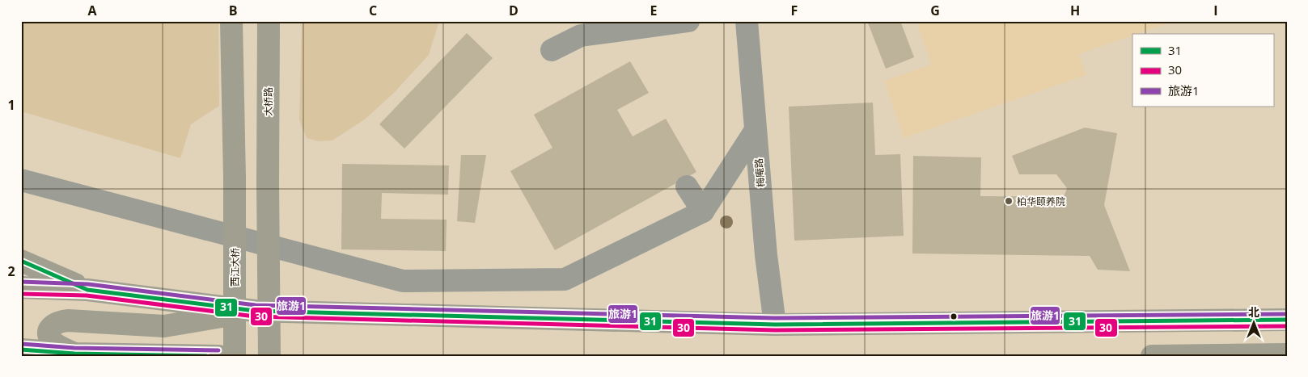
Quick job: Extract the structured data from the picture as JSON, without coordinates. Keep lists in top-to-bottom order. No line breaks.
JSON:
{"streets":{"main road":["大桥路","西江大桥"],"street":["梅庵路"]},"places":["柏华颐养院"],"lines":["transit line 31","transit line 旅游1","transit line 30"],"legend":["31","30","旅游1"],"north":"top","grid":{"columns":["A","B","C","D","E","F","G","H","I"],"rows":["1","2"]}}
